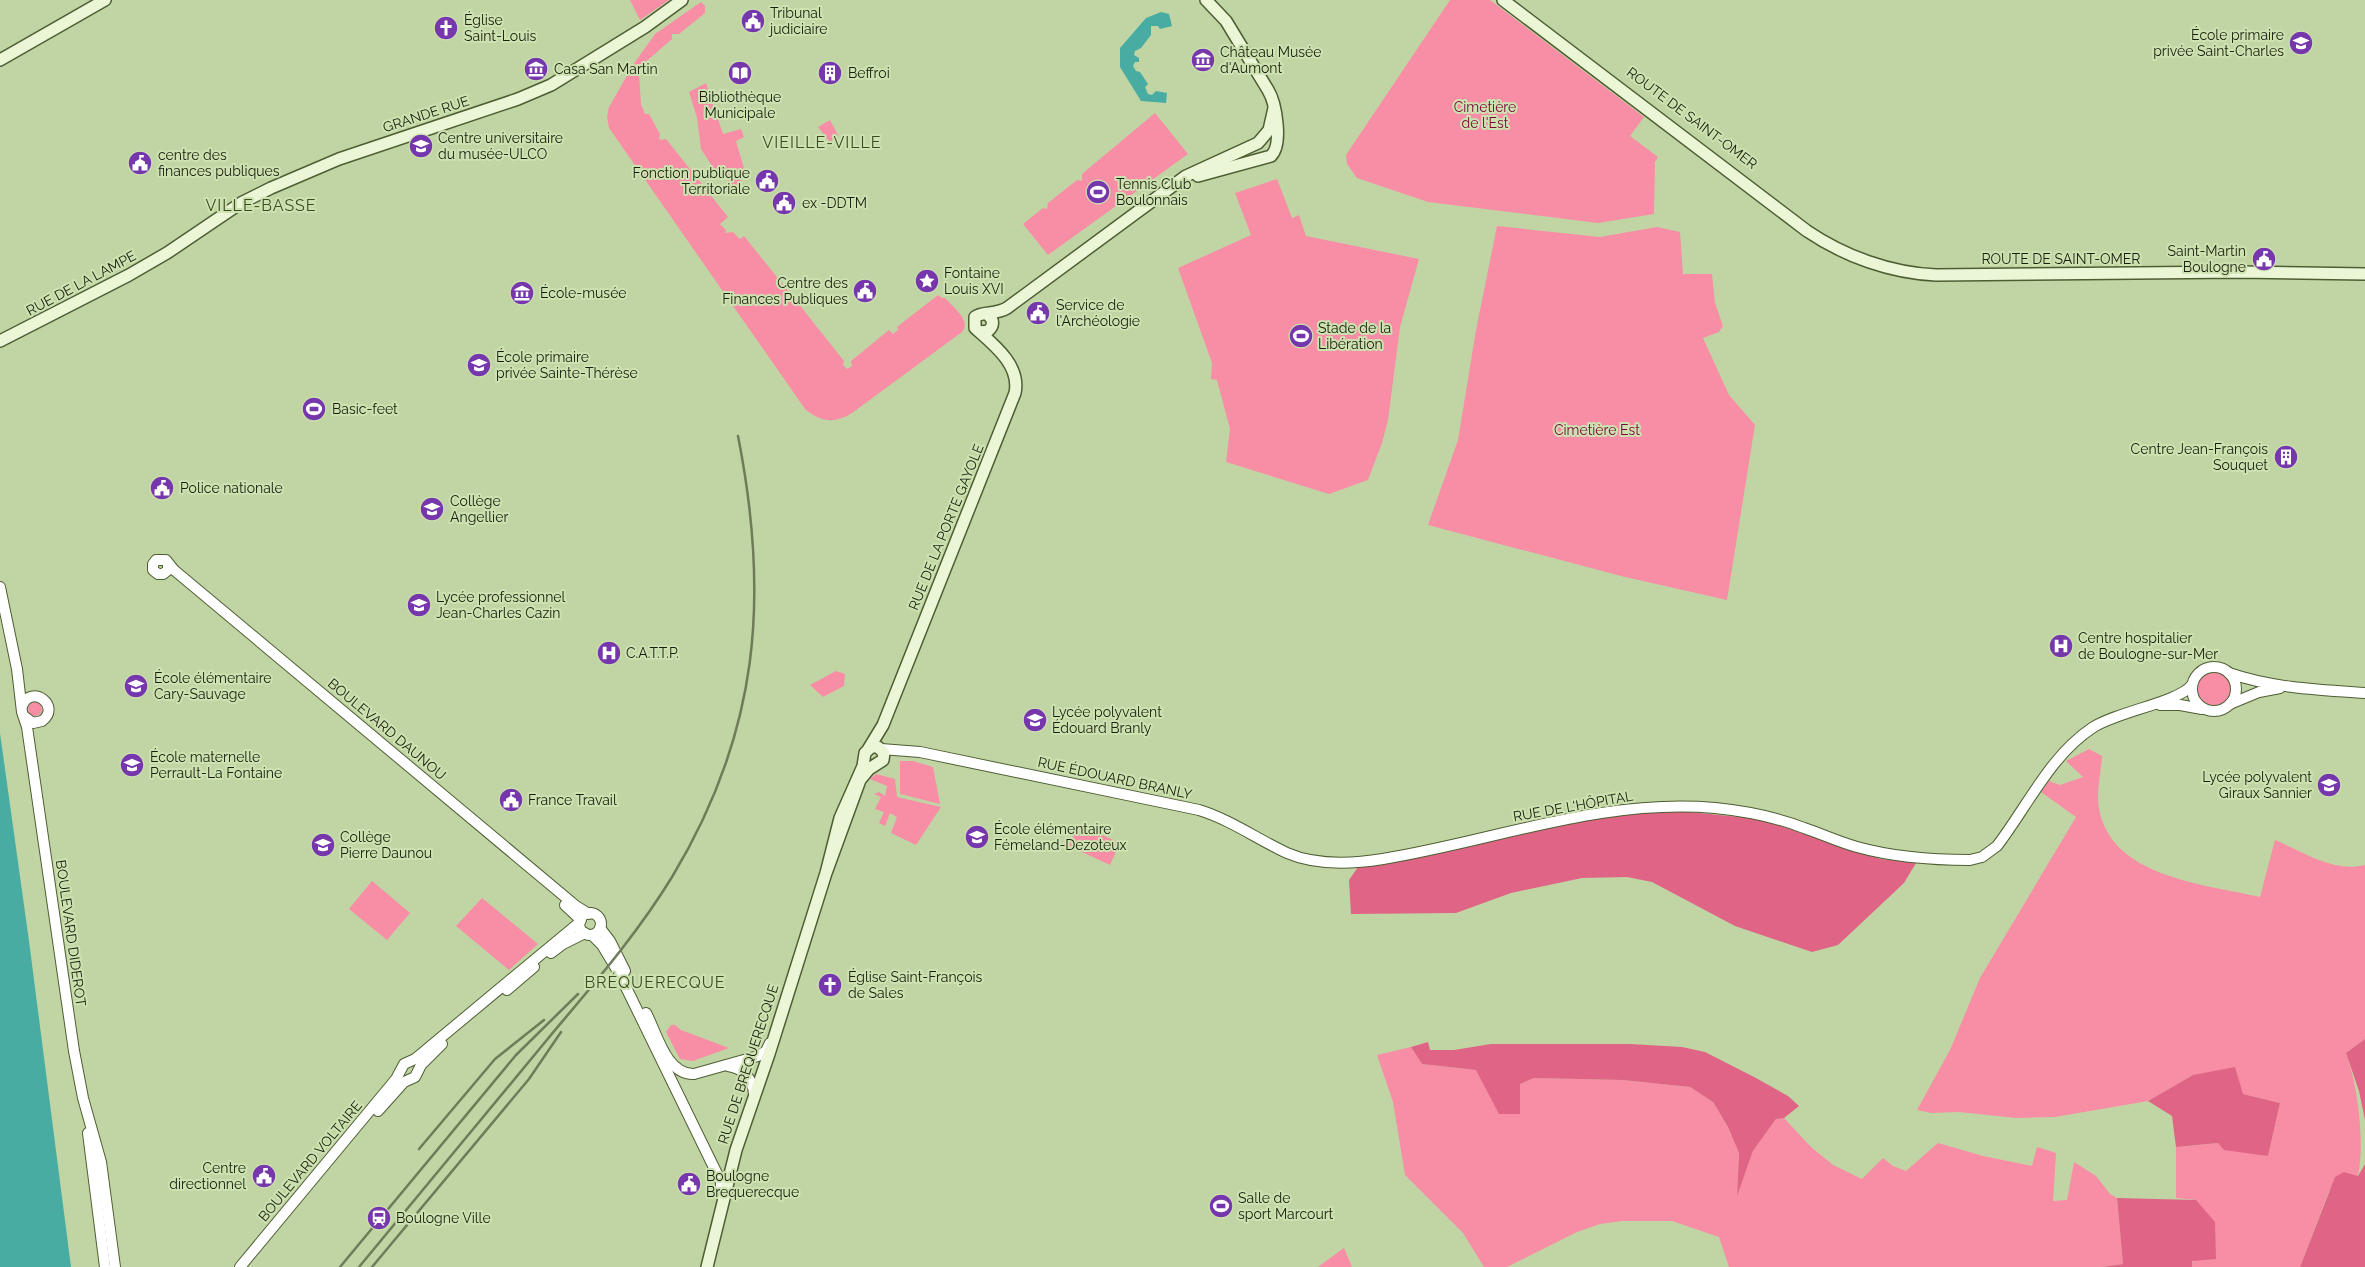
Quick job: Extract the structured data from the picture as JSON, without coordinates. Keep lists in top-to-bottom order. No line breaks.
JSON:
{"streets":{"main road":["GRANDE RUE","ROUTE DE SAINT-OMER","RUE DE LA LAMPE","RUE DE LA PORTE GAYOLE","RUE DE BREQUERECQUE"],"street":["BOULEVARD DAUNOU","RUE ÉDOUARD BRANLY","RUE DE L'HÔPITAL","BOULEVARD DIDEROT","BOULEVARD VOLTAIRE"]},"crossings":[["GRANDE RUE","RUE DE LA LAMPE"],["RUE DE LA PORTE GAYOLE","RUE ÉDOUARD BRANLY"],["RUE DE LA PORTE GAYOLE","RUE DE BREQUERECQUE"],["BOULEVARD DAUNOU","BOULEVARD VOLTAIRE"],["RUE ÉDOUARD BRANLY","RUE DE L'HÔPITAL"],["RUE ÉDOUARD BRANLY","RUE DE BREQUERECQUE"]],"districts":["VIEILLE-VILLE","VILLE-BASSE","BRÉQUERECQUE"],"parks":["Cimetière de l'Est","Cimetière Est"],"places":{"public building":["Tribunal judiciaire","centre des finances publiques","Fonction publique Territoriale","ex -DDTM","Saint-Martin Boulogne","Centre des Finances Publiques","Service de l'Archéologie","Police nationale","France Travail","Centre directionnel","Boulogne Brequerecque"],"church":["Église Saint-Louis","Église Saint-François de Sales"],"school or university":["École primaire privée Saint-Charles","Centre universitaire du musée-ULCO","École primaire privée Sainte-Thérèse","Collège Angellier","Lycée professionnel Jean-Charles Cazin","École élémentaire Cary-Sauvage","Lycée polyvalent Édouard Branly","École maternelle Perrault-La Fontaine","Lycée polyvalent Giraux Sannier","École élémentaire Fémeland-Dezoteux","Collège Pierre Daunou"],"museum":["Château Musée d'Aumont","Casa San Martin","École-musée"],"library":["Bibliothèque Municipale"],"building":["Beffroi","Centre Jean-François Souquet"],"sports":["Tennis Club Boulonnais","Stade de la Libération","Basic-feet","Salle de sport Marcourt"],"place":["Fontaine Louis XVI"],"hospital":["Centre hospitalier de Boulogne-sur-Mer","C.A.T.T.P."],"station":["Boulogne Ville"]}}
